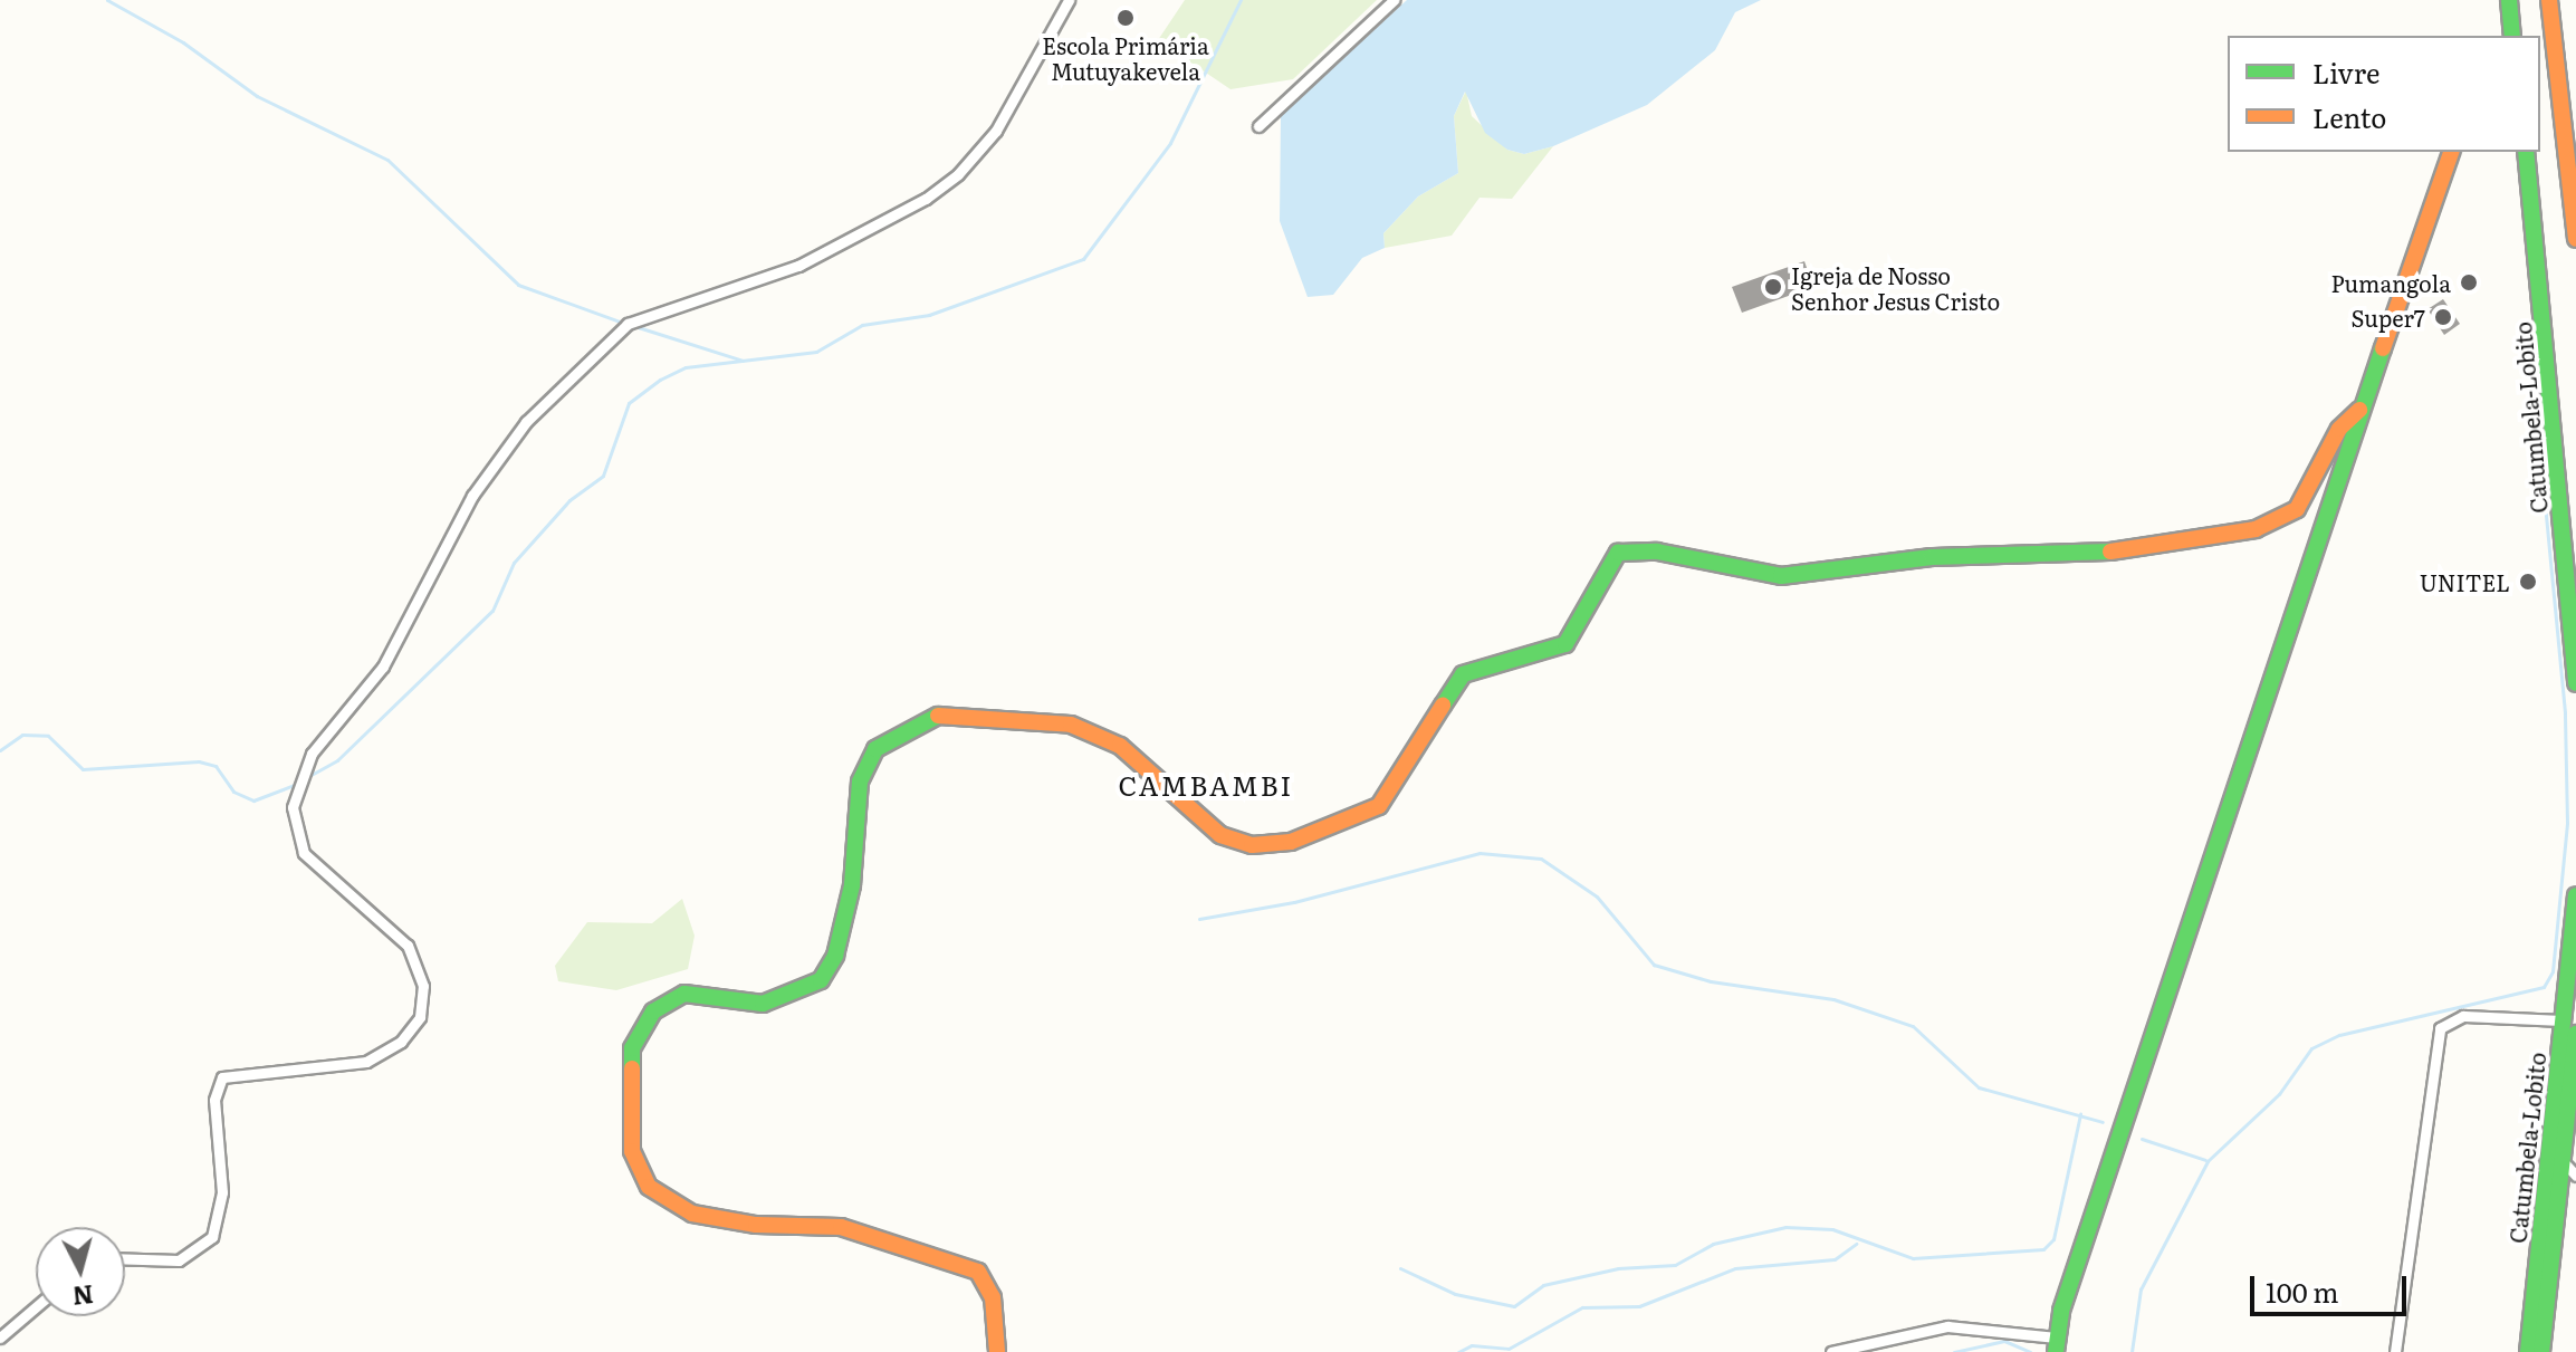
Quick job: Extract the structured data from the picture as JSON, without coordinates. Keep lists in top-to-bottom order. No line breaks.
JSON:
{"streets":{"main road":["Catumbela-Lobito"]},"districts":["CAMBAMBI"],"places":["Escola Primária Mutuyakevela","Pumangola","Igreja de Nosso Senhor Jesus Cristo","Super7","UNITEL"],"legend":["Livre","Lento"],"scale_bar":"100 m","north":"bottom"}
